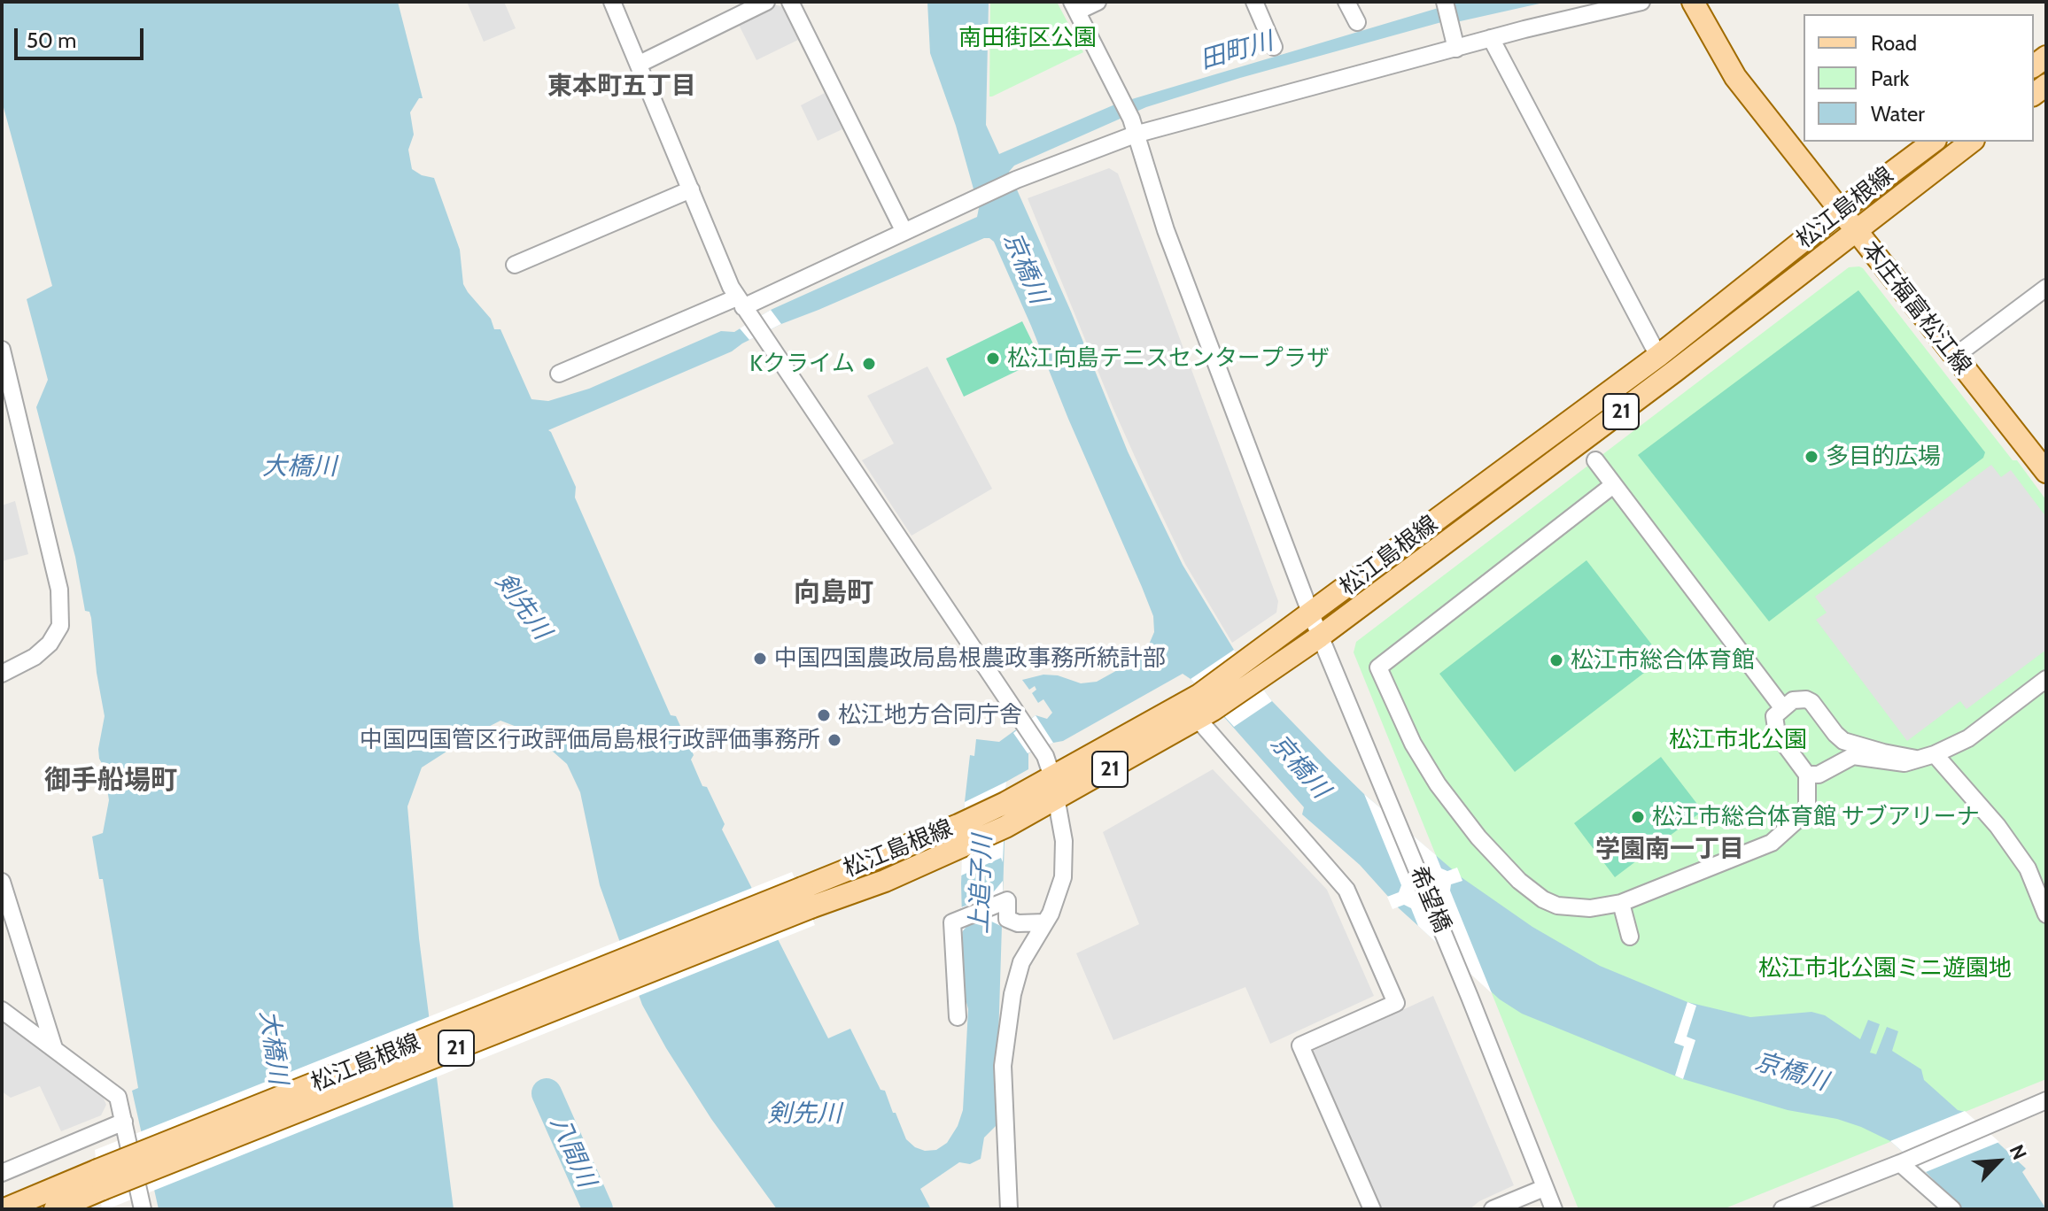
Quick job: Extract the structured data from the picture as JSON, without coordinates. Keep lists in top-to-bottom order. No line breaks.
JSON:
{"streets":{"main road":["松江島根線","本庄福富松江線","21"],"street":["希望橋"]},"crossings":[["松江島根線","本庄福富松江線"],["松江島根線","希望橋"]],"districts":["東本町五丁目","向島町","御手船場町","学園南一丁目"],"water":["田町川","京橋川","大橋川","剣先川","上追子川","八間川"],"parks":["南田街区公園","松江市北公園","松江市北公園ミニ遊園地"],"places":["松江向島テニスセンタープラザ","Kクライム","多目的広場","中国四国農政局島根農政事務所統計部","松江市総合体育館","松江地方合同庁舎","中国四国管区行政評価局島根行政評価事務所","松江市総合体育館 サブアリーナ"],"legend":["Road","Park","Water"],"scale_bar":"50 m","north":"top right"}
